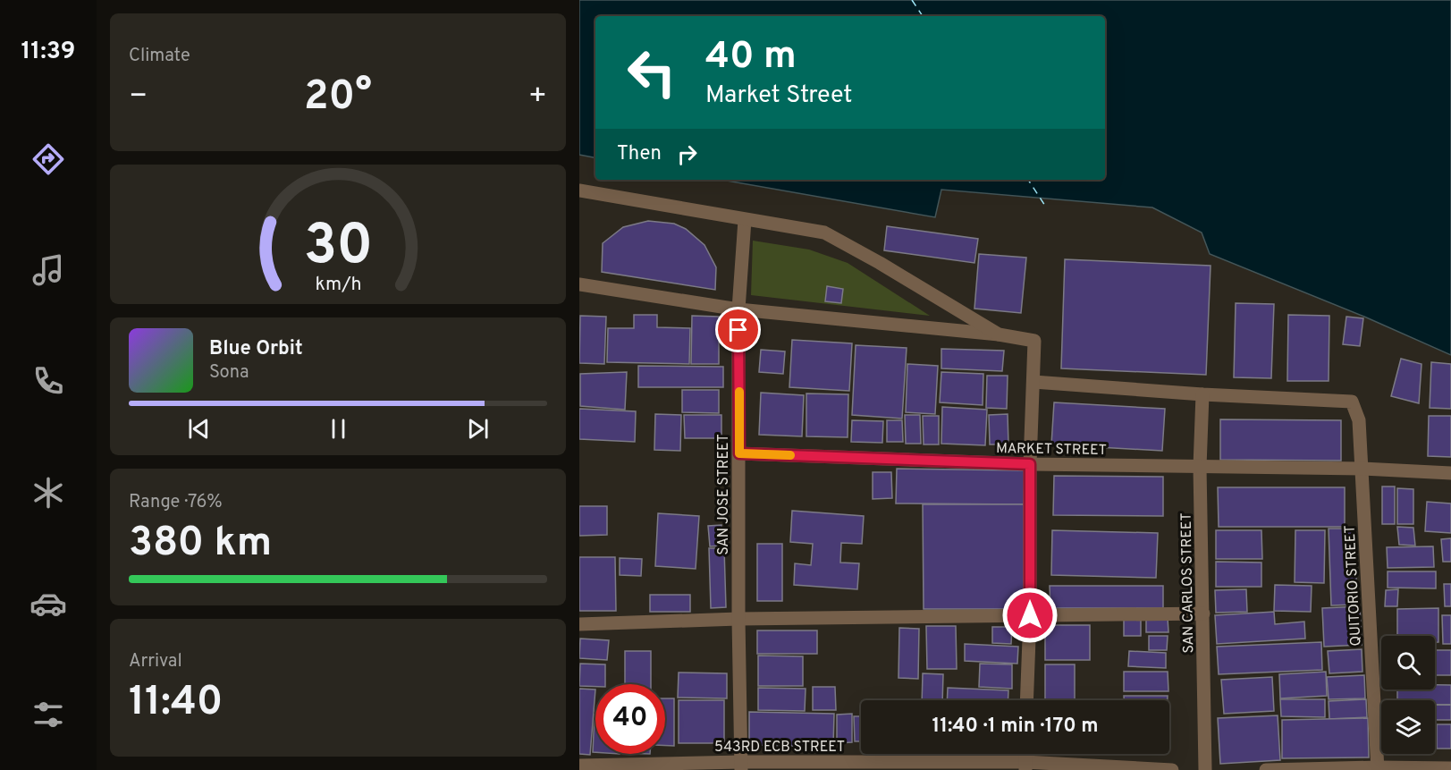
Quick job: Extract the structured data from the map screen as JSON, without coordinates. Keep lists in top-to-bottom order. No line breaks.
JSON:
{"streets":{"street":["MARKET STREET","SAN JOSE STREET","SAN CARLOS STREET","QUITORIO STREET","543RD ECB STREET"]},"crossings":[["MARKET STREET","SAN JOSE STREET"],["MARKET STREET","SAN CARLOS STREET"],["MARKET STREET","QUITORIO STREET"],["SAN JOSE STREET","543RD ECB STREET"],["SAN CARLOS STREET","QUITORIO STREET"]],"page":{"tabs":"11:39","tile":["Climate",["Range · 76%","380 km"],["Arrival","11:40"]],"turn":["40 m","Market Street"],"heat":["−","20°","+"],"then":"Then","song":["Blue Orbit","Sona"],"limit":"40","trip":"11:40 · 1 min · 170 m","gauge":["30","km/h"]}}
